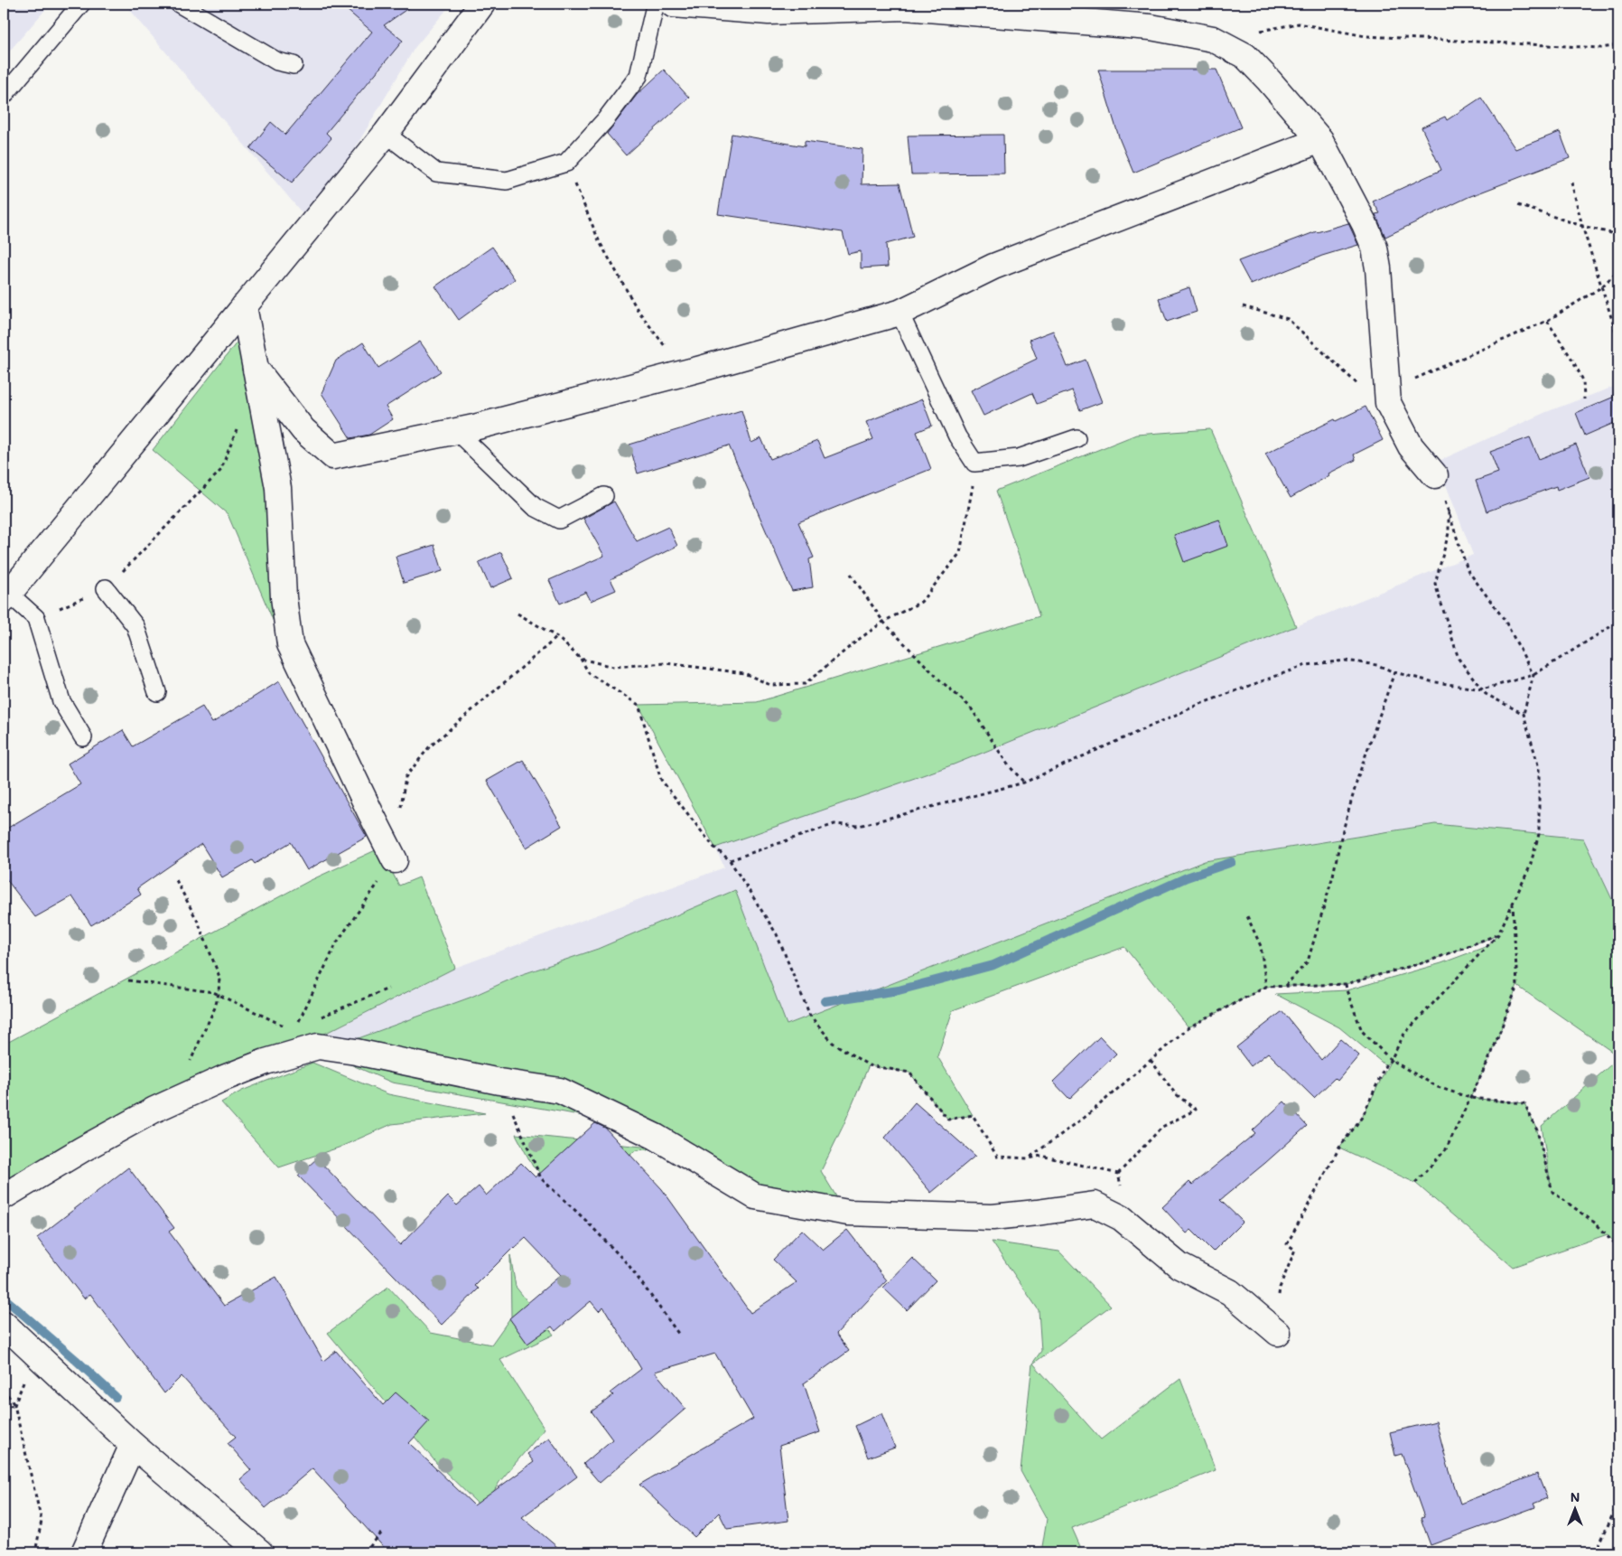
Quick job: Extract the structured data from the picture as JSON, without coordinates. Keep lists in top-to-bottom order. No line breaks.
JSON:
{"north":"top"}
